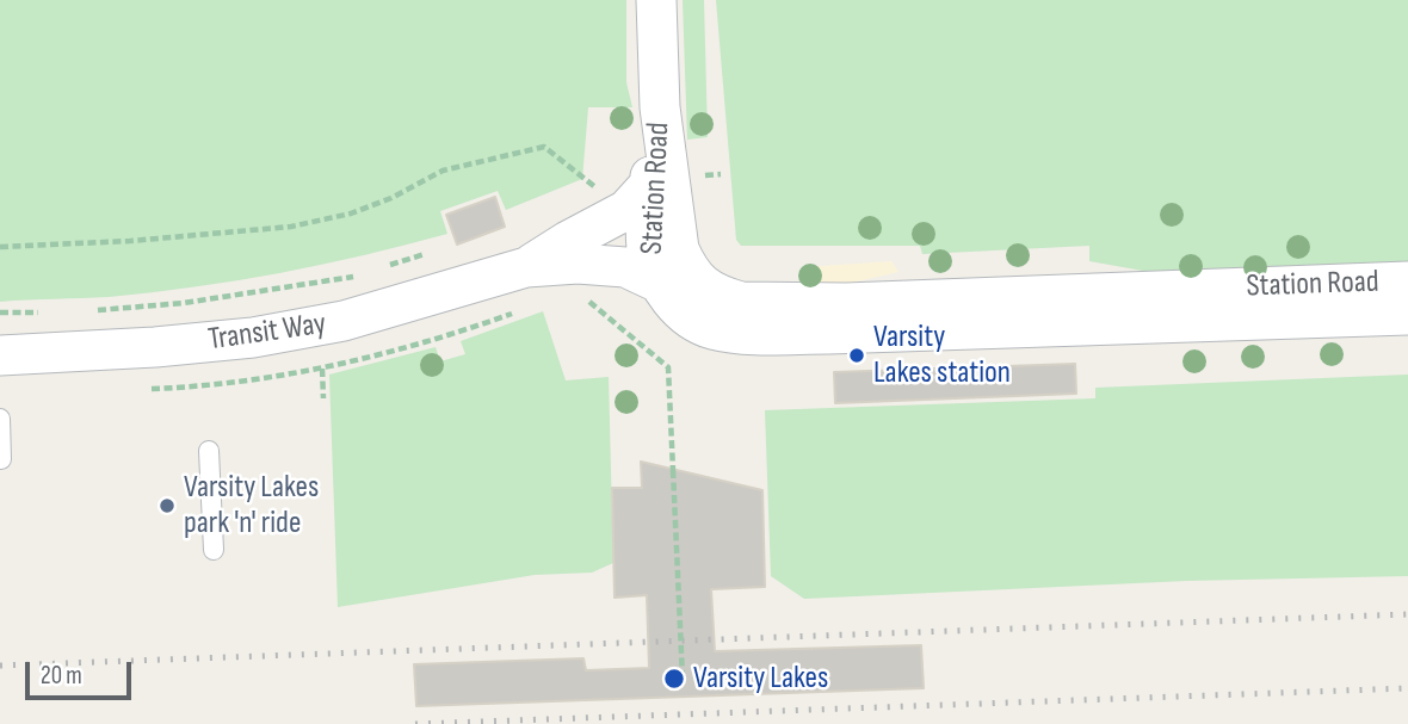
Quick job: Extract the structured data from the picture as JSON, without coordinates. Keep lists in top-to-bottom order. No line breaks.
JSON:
{"streets":{"street":["Station Road","Transit Way"]},"crossings":[["Station Road","Transit Way"]],"places":["Varsity Lakes station","Varsity Lakes park 'n' ride","Varsity Lakes"],"scale_bar":"20 m"}
